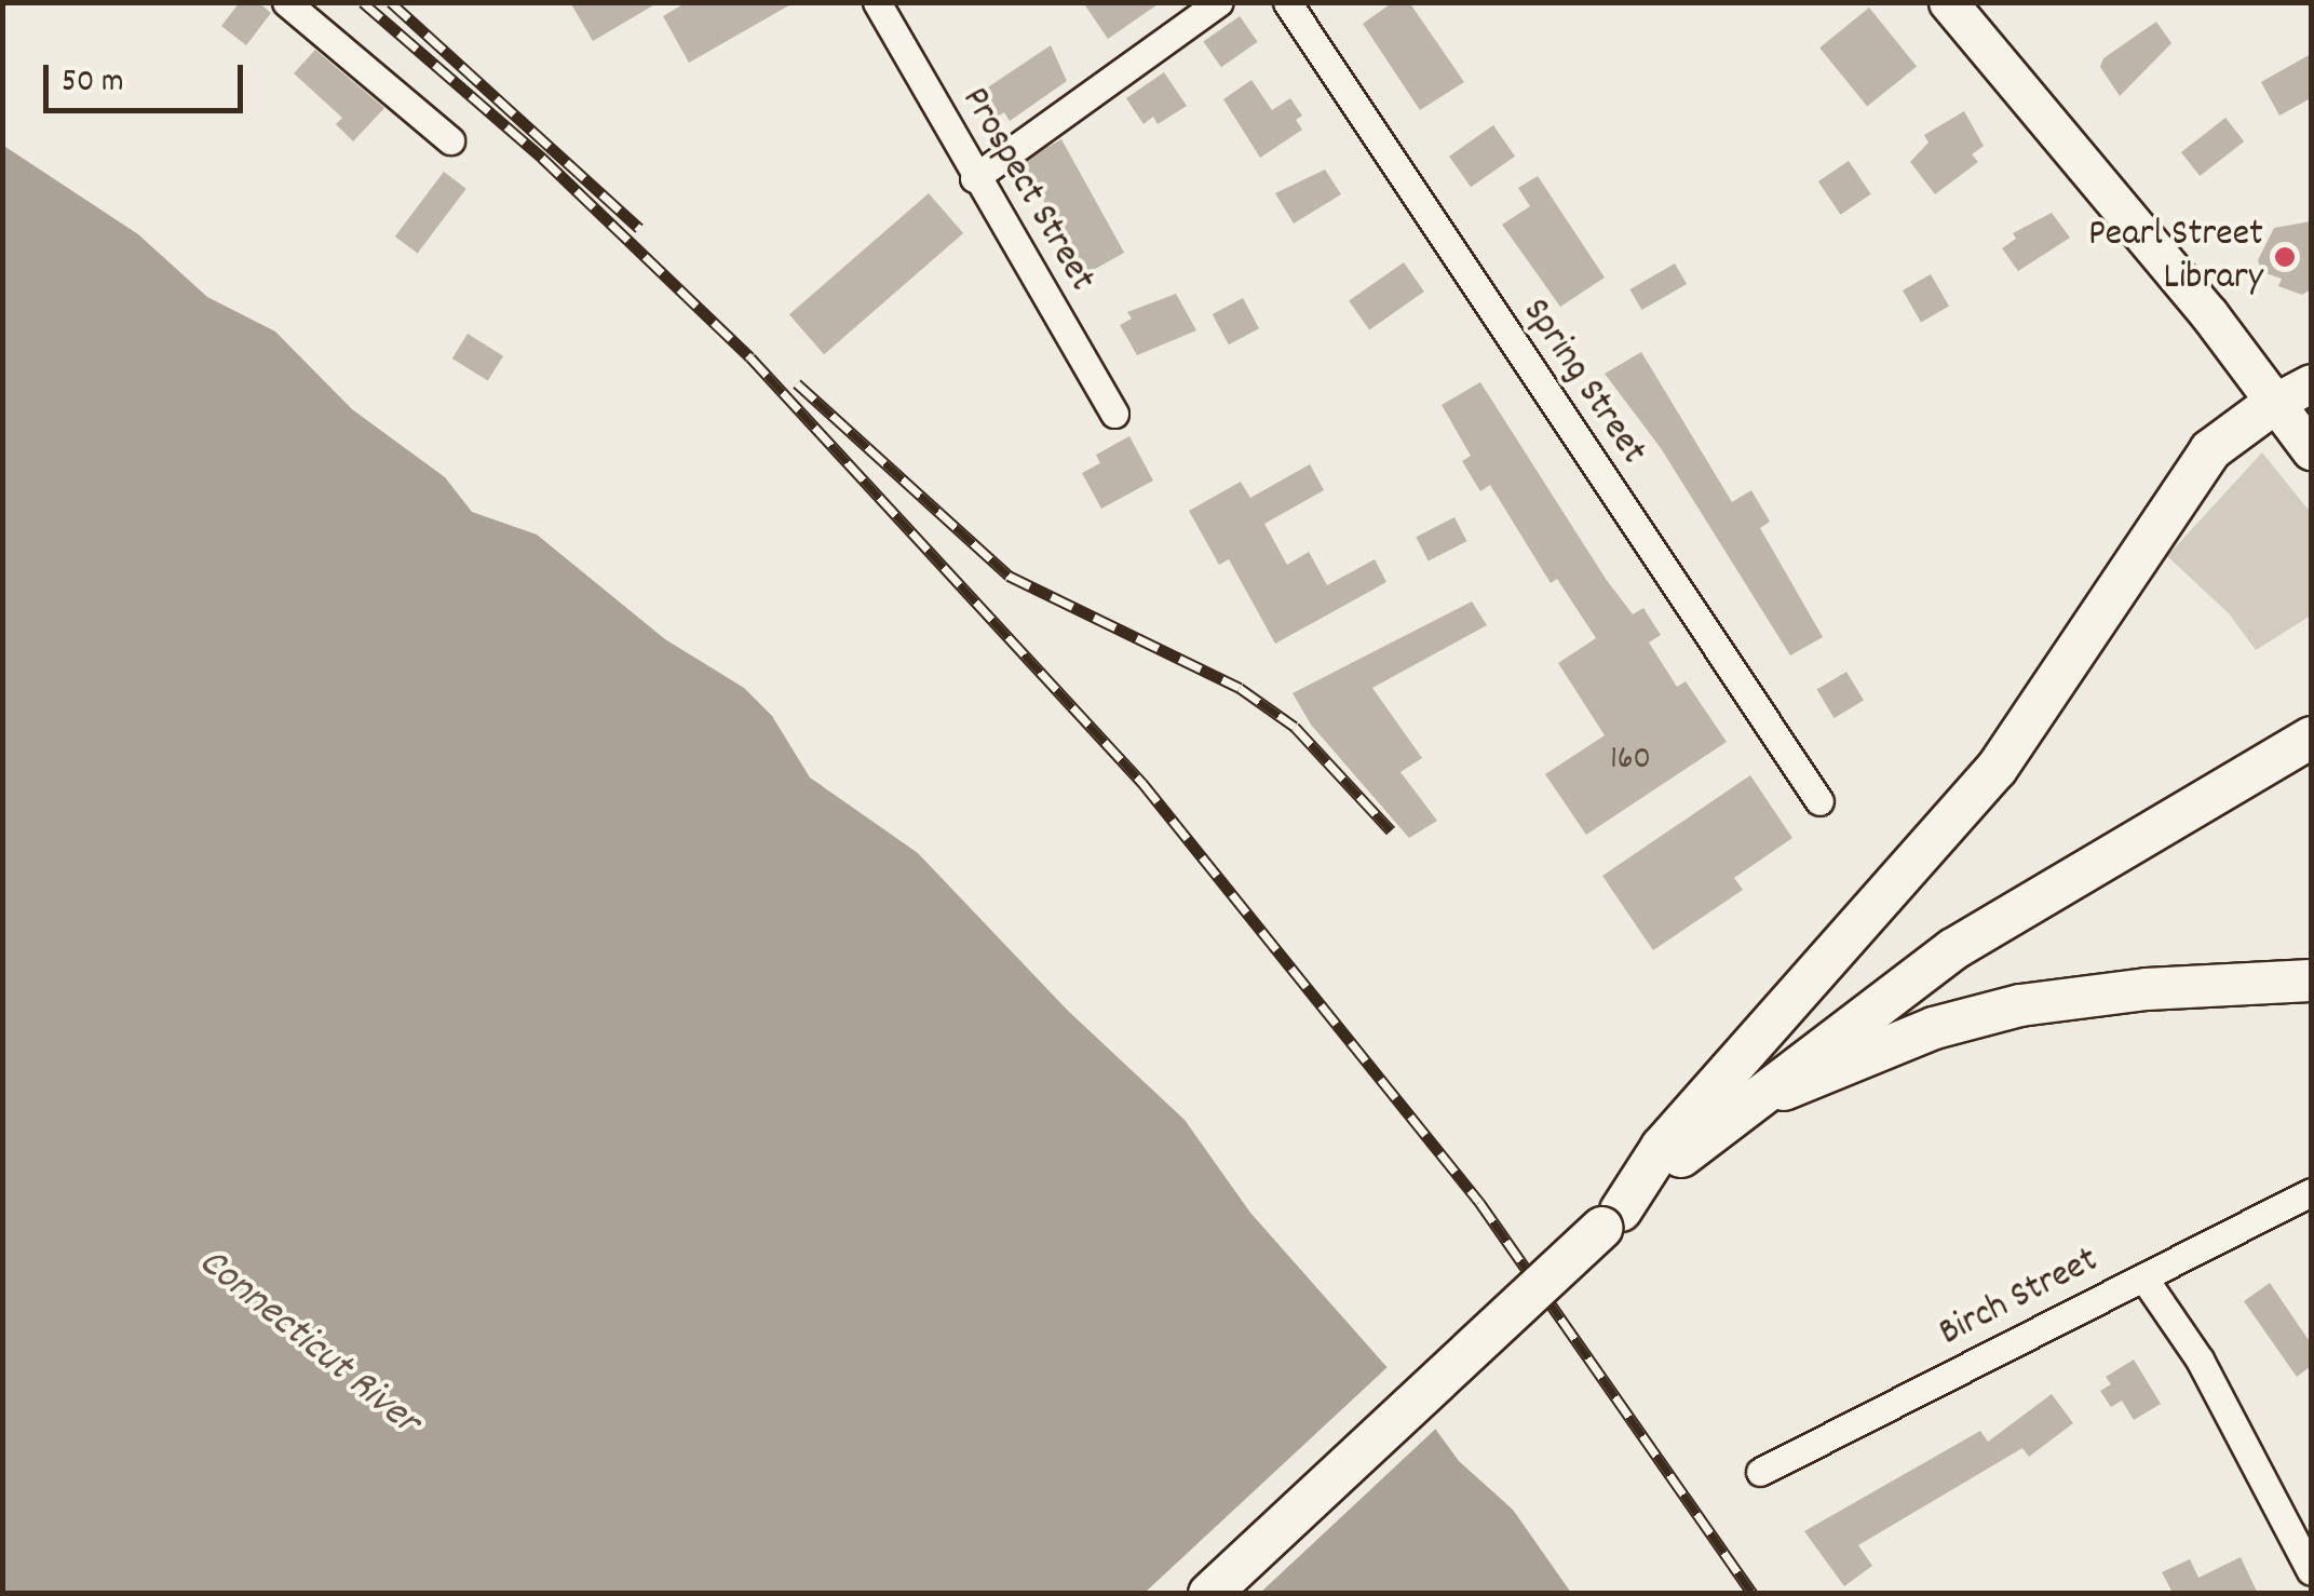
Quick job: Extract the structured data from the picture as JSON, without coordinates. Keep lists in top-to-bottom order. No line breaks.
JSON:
{"streets":{"street":["Prospect Street","Spring Street","Birch Street"]},"water":["Connecticut River"],"places":["Pearl Street Library"],"house_numbers":["160"],"scale_bar":"50 m"}
